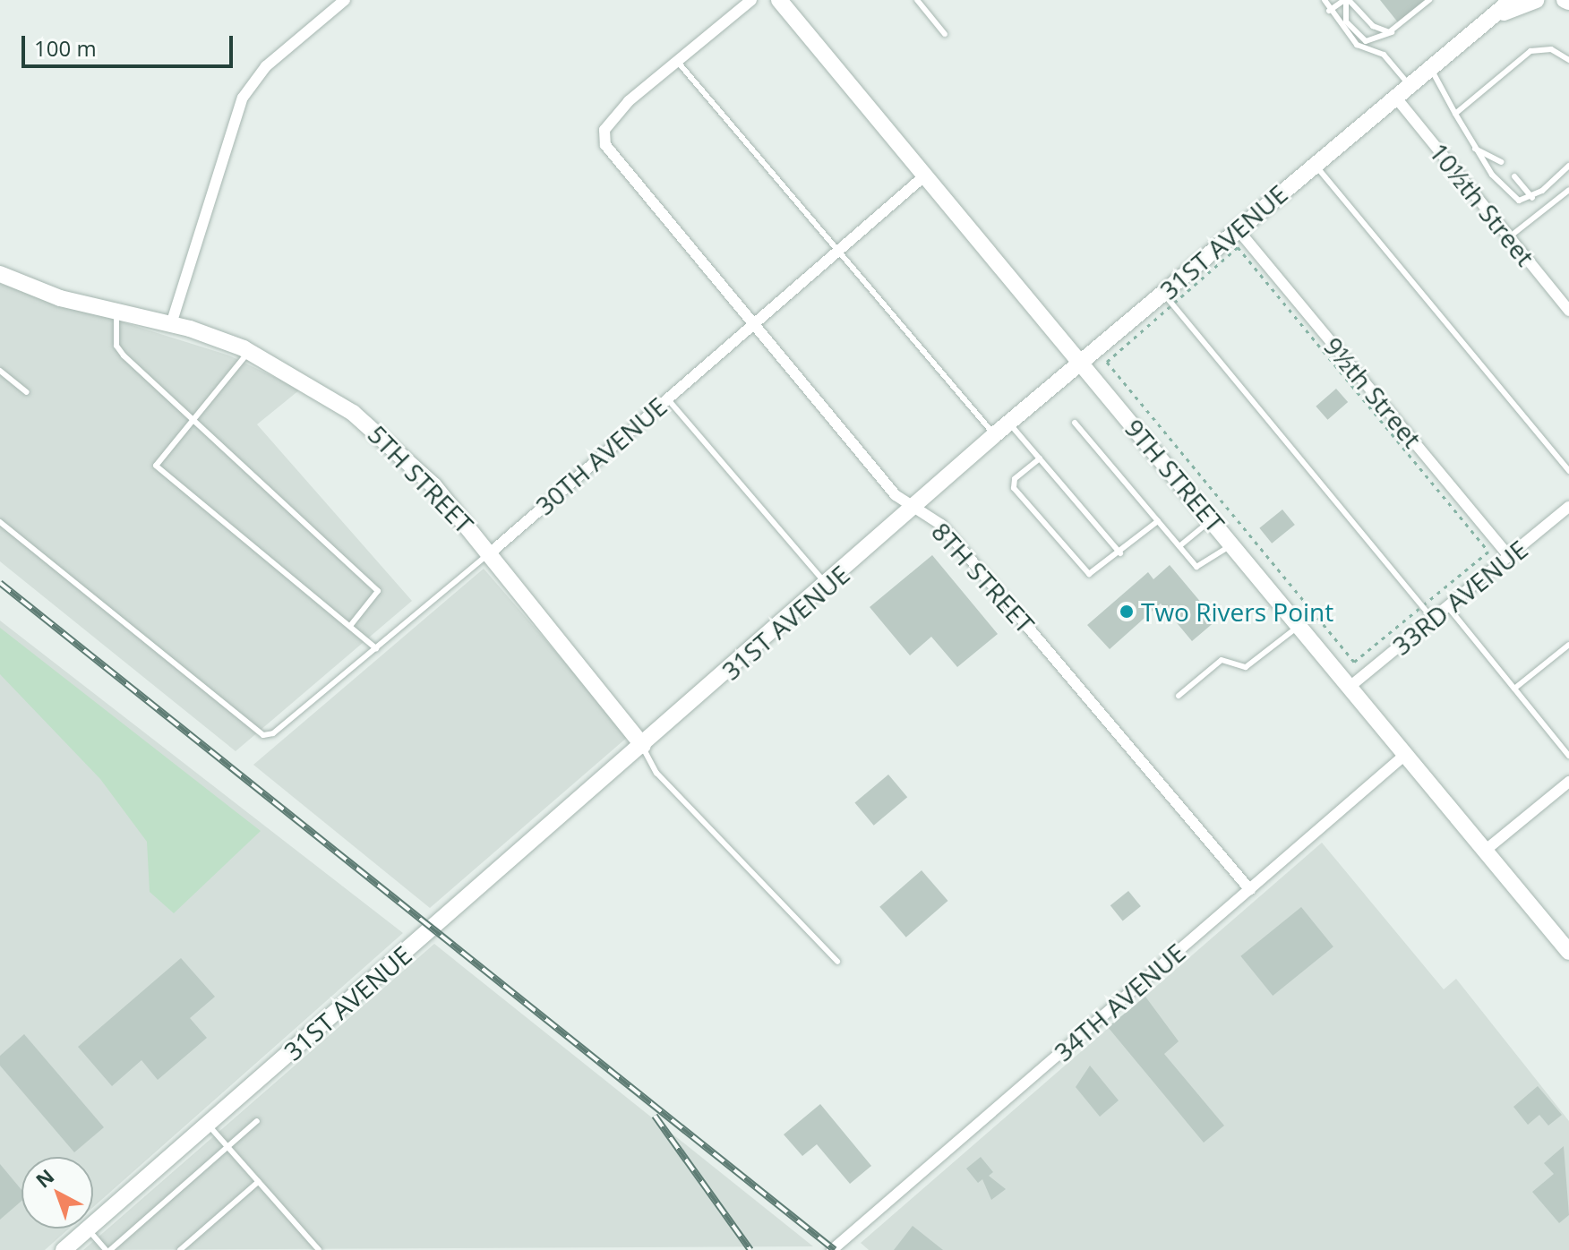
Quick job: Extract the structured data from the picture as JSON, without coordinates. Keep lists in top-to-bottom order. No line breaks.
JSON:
{"streets":{"street":["10½th Street","31ST AVENUE","9½th Street","30TH AVENUE","9TH STREET","5TH STREET","8TH STREET","33RD AVENUE","34TH AVENUE"]},"crossings":[["10½th Street","31ST AVENUE"],["31ST AVENUE","9½th Street"],["31ST AVENUE","9TH STREET"],["31ST AVENUE","5TH STREET"],["31ST AVENUE","8TH STREET"],["9½th Street","33RD AVENUE"],["30TH AVENUE","9TH STREET"],["30TH AVENUE","5TH STREET"],["30TH AVENUE","8TH STREET"],["9TH STREET","33RD AVENUE"],["9TH STREET","34TH AVENUE"],["8TH STREET","34TH AVENUE"]],"places":["Two Rivers Point"],"scale_bar":"100 m","north":"top left"}
